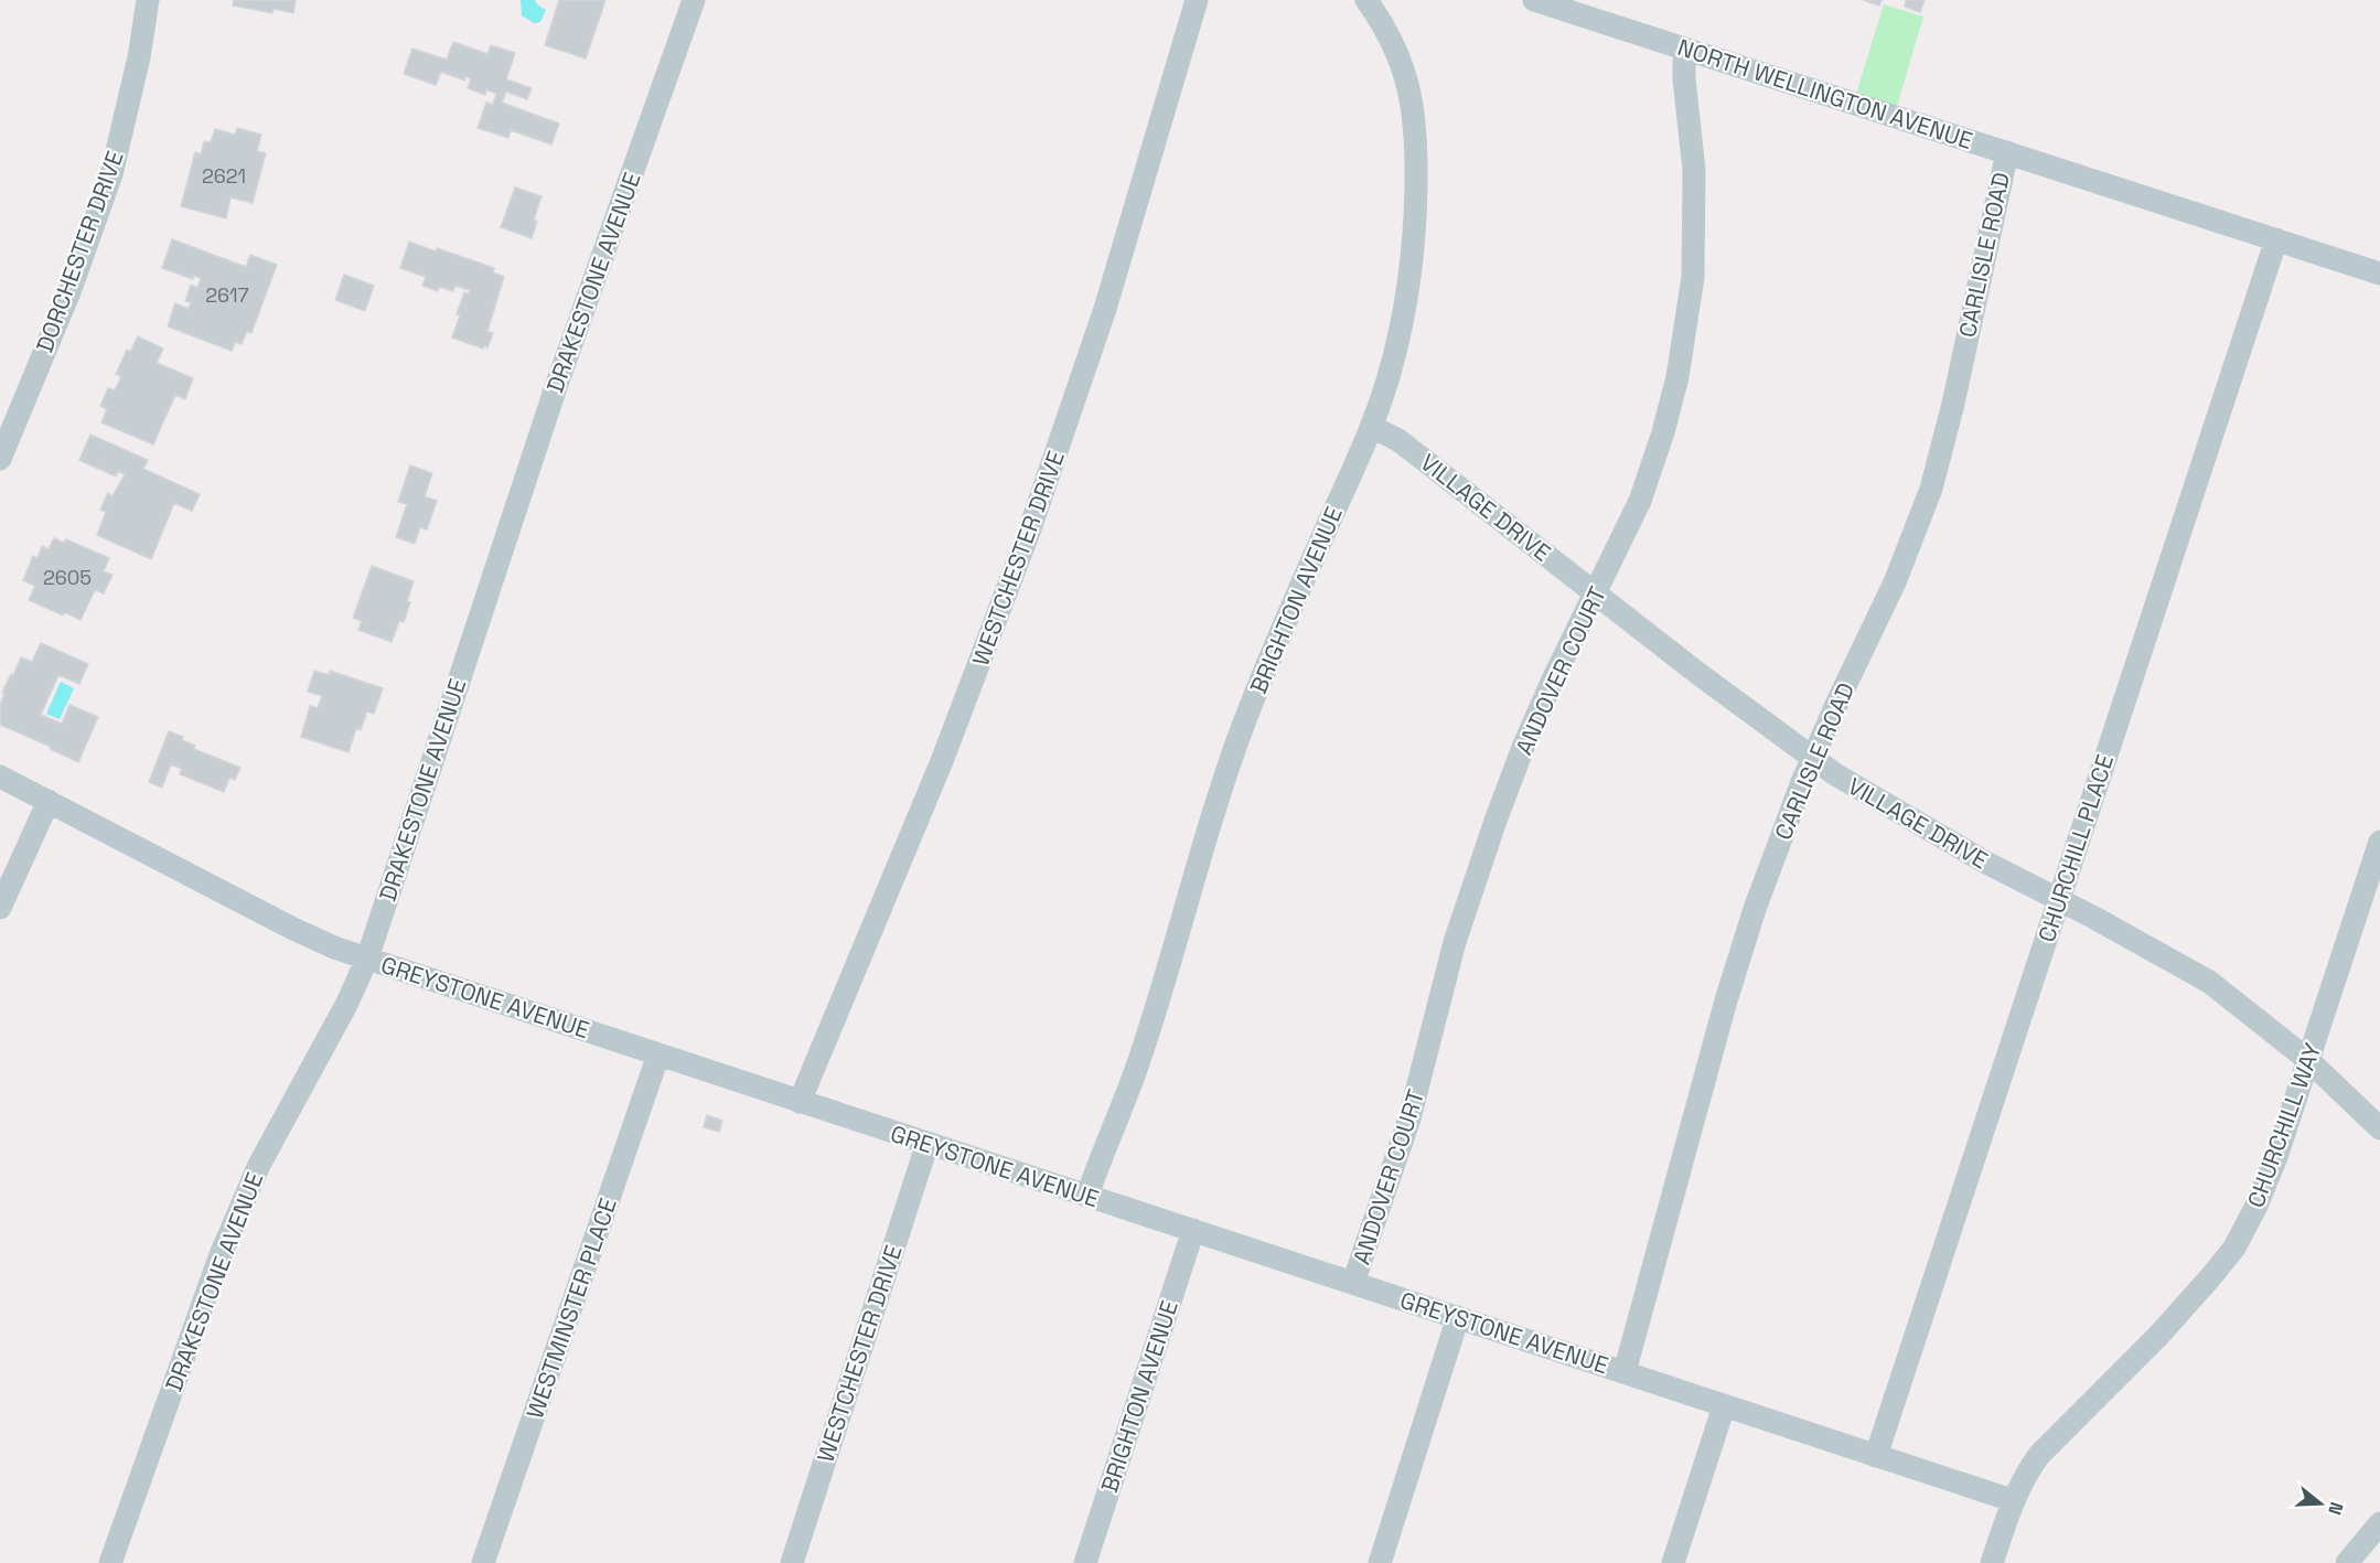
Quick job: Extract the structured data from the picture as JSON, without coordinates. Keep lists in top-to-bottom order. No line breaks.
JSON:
{"streets":{"street":["NORTH WELLINGTON AVENUE","DORCHESTER DRIVE","CARLISLE ROAD","DRAKESTONE AVENUE","VILLAGE DRIVE","WESTCHESTER DRIVE","BRIGHTON AVENUE","ANDOVER COURT","CHURCHILL PLACE","GREYSTONE AVENUE","CHURCHILL WAY","WESTMINSTER PLACE"]},"crossings":[["NORTH WELLINGTON AVENUE","CARLISLE ROAD"],["NORTH WELLINGTON AVENUE","ANDOVER COURT"],["NORTH WELLINGTON AVENUE","CHURCHILL PLACE"],["CARLISLE ROAD","VILLAGE DRIVE"],["CARLISLE ROAD","GREYSTONE AVENUE"],["DRAKESTONE AVENUE","GREYSTONE AVENUE"],["VILLAGE DRIVE","BRIGHTON AVENUE"],["VILLAGE DRIVE","ANDOVER COURT"],["VILLAGE DRIVE","CHURCHILL PLACE"],["VILLAGE DRIVE","CHURCHILL WAY"],["WESTCHESTER DRIVE","GREYSTONE AVENUE"],["BRIGHTON AVENUE","GREYSTONE AVENUE"],["ANDOVER COURT","GREYSTONE AVENUE"],["CHURCHILL PLACE","GREYSTONE AVENUE"],["GREYSTONE AVENUE","CHURCHILL WAY"],["GREYSTONE AVENUE","WESTMINSTER PLACE"]],"house_numbers":["2621","2617","2605"],"north":"right"}
